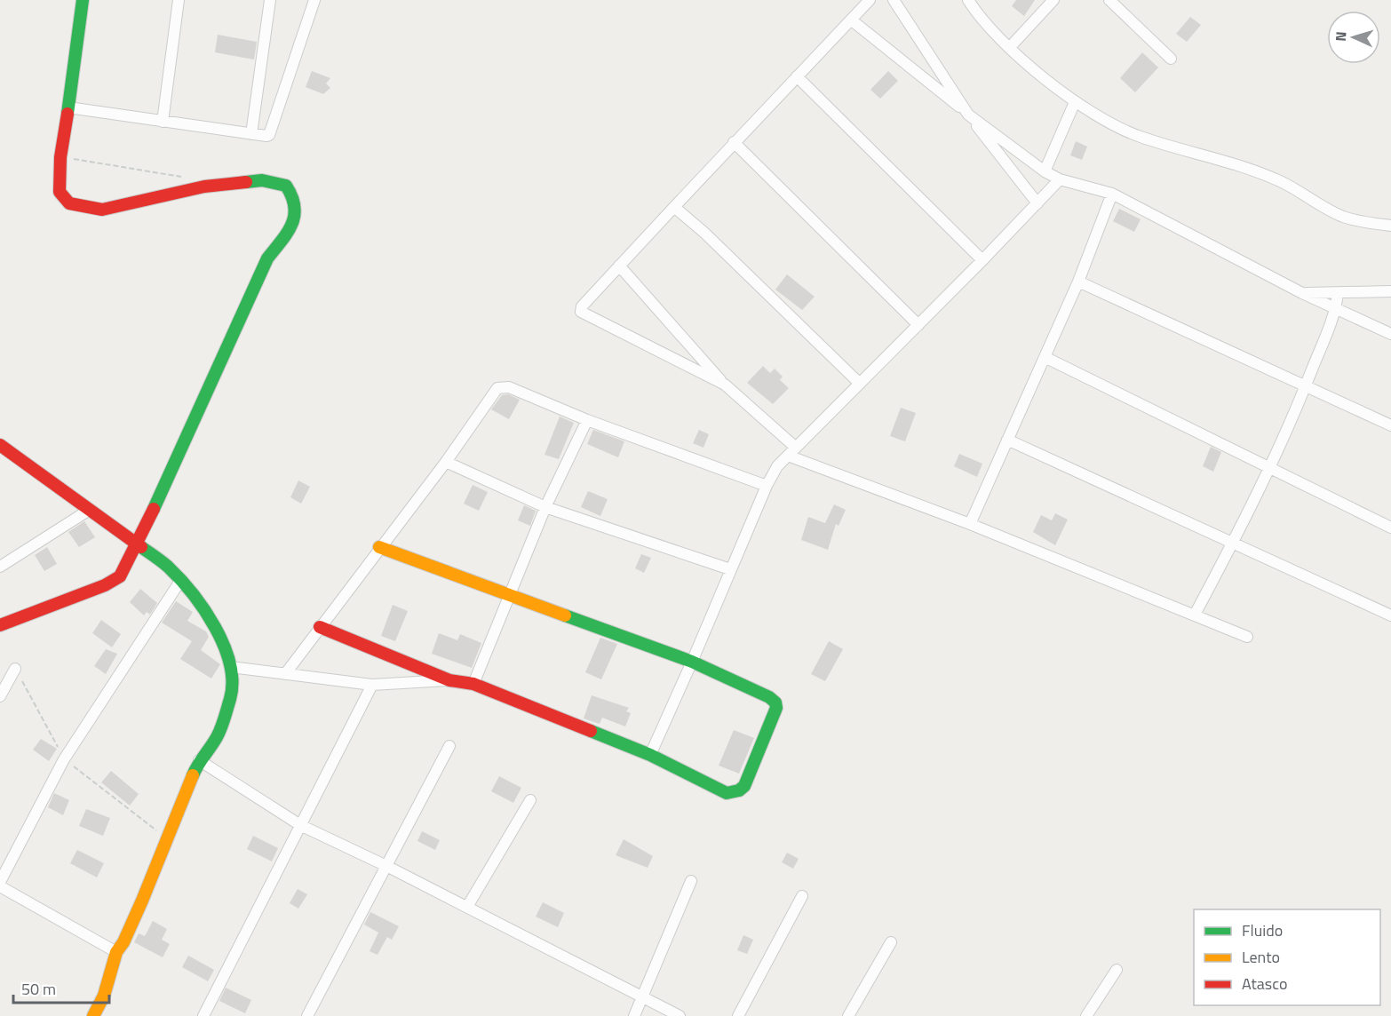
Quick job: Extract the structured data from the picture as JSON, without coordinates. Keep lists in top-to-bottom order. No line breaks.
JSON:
{"legend":["Fluido","Lento","Atasco"],"scale_bar":"50 m","north":"left"}
